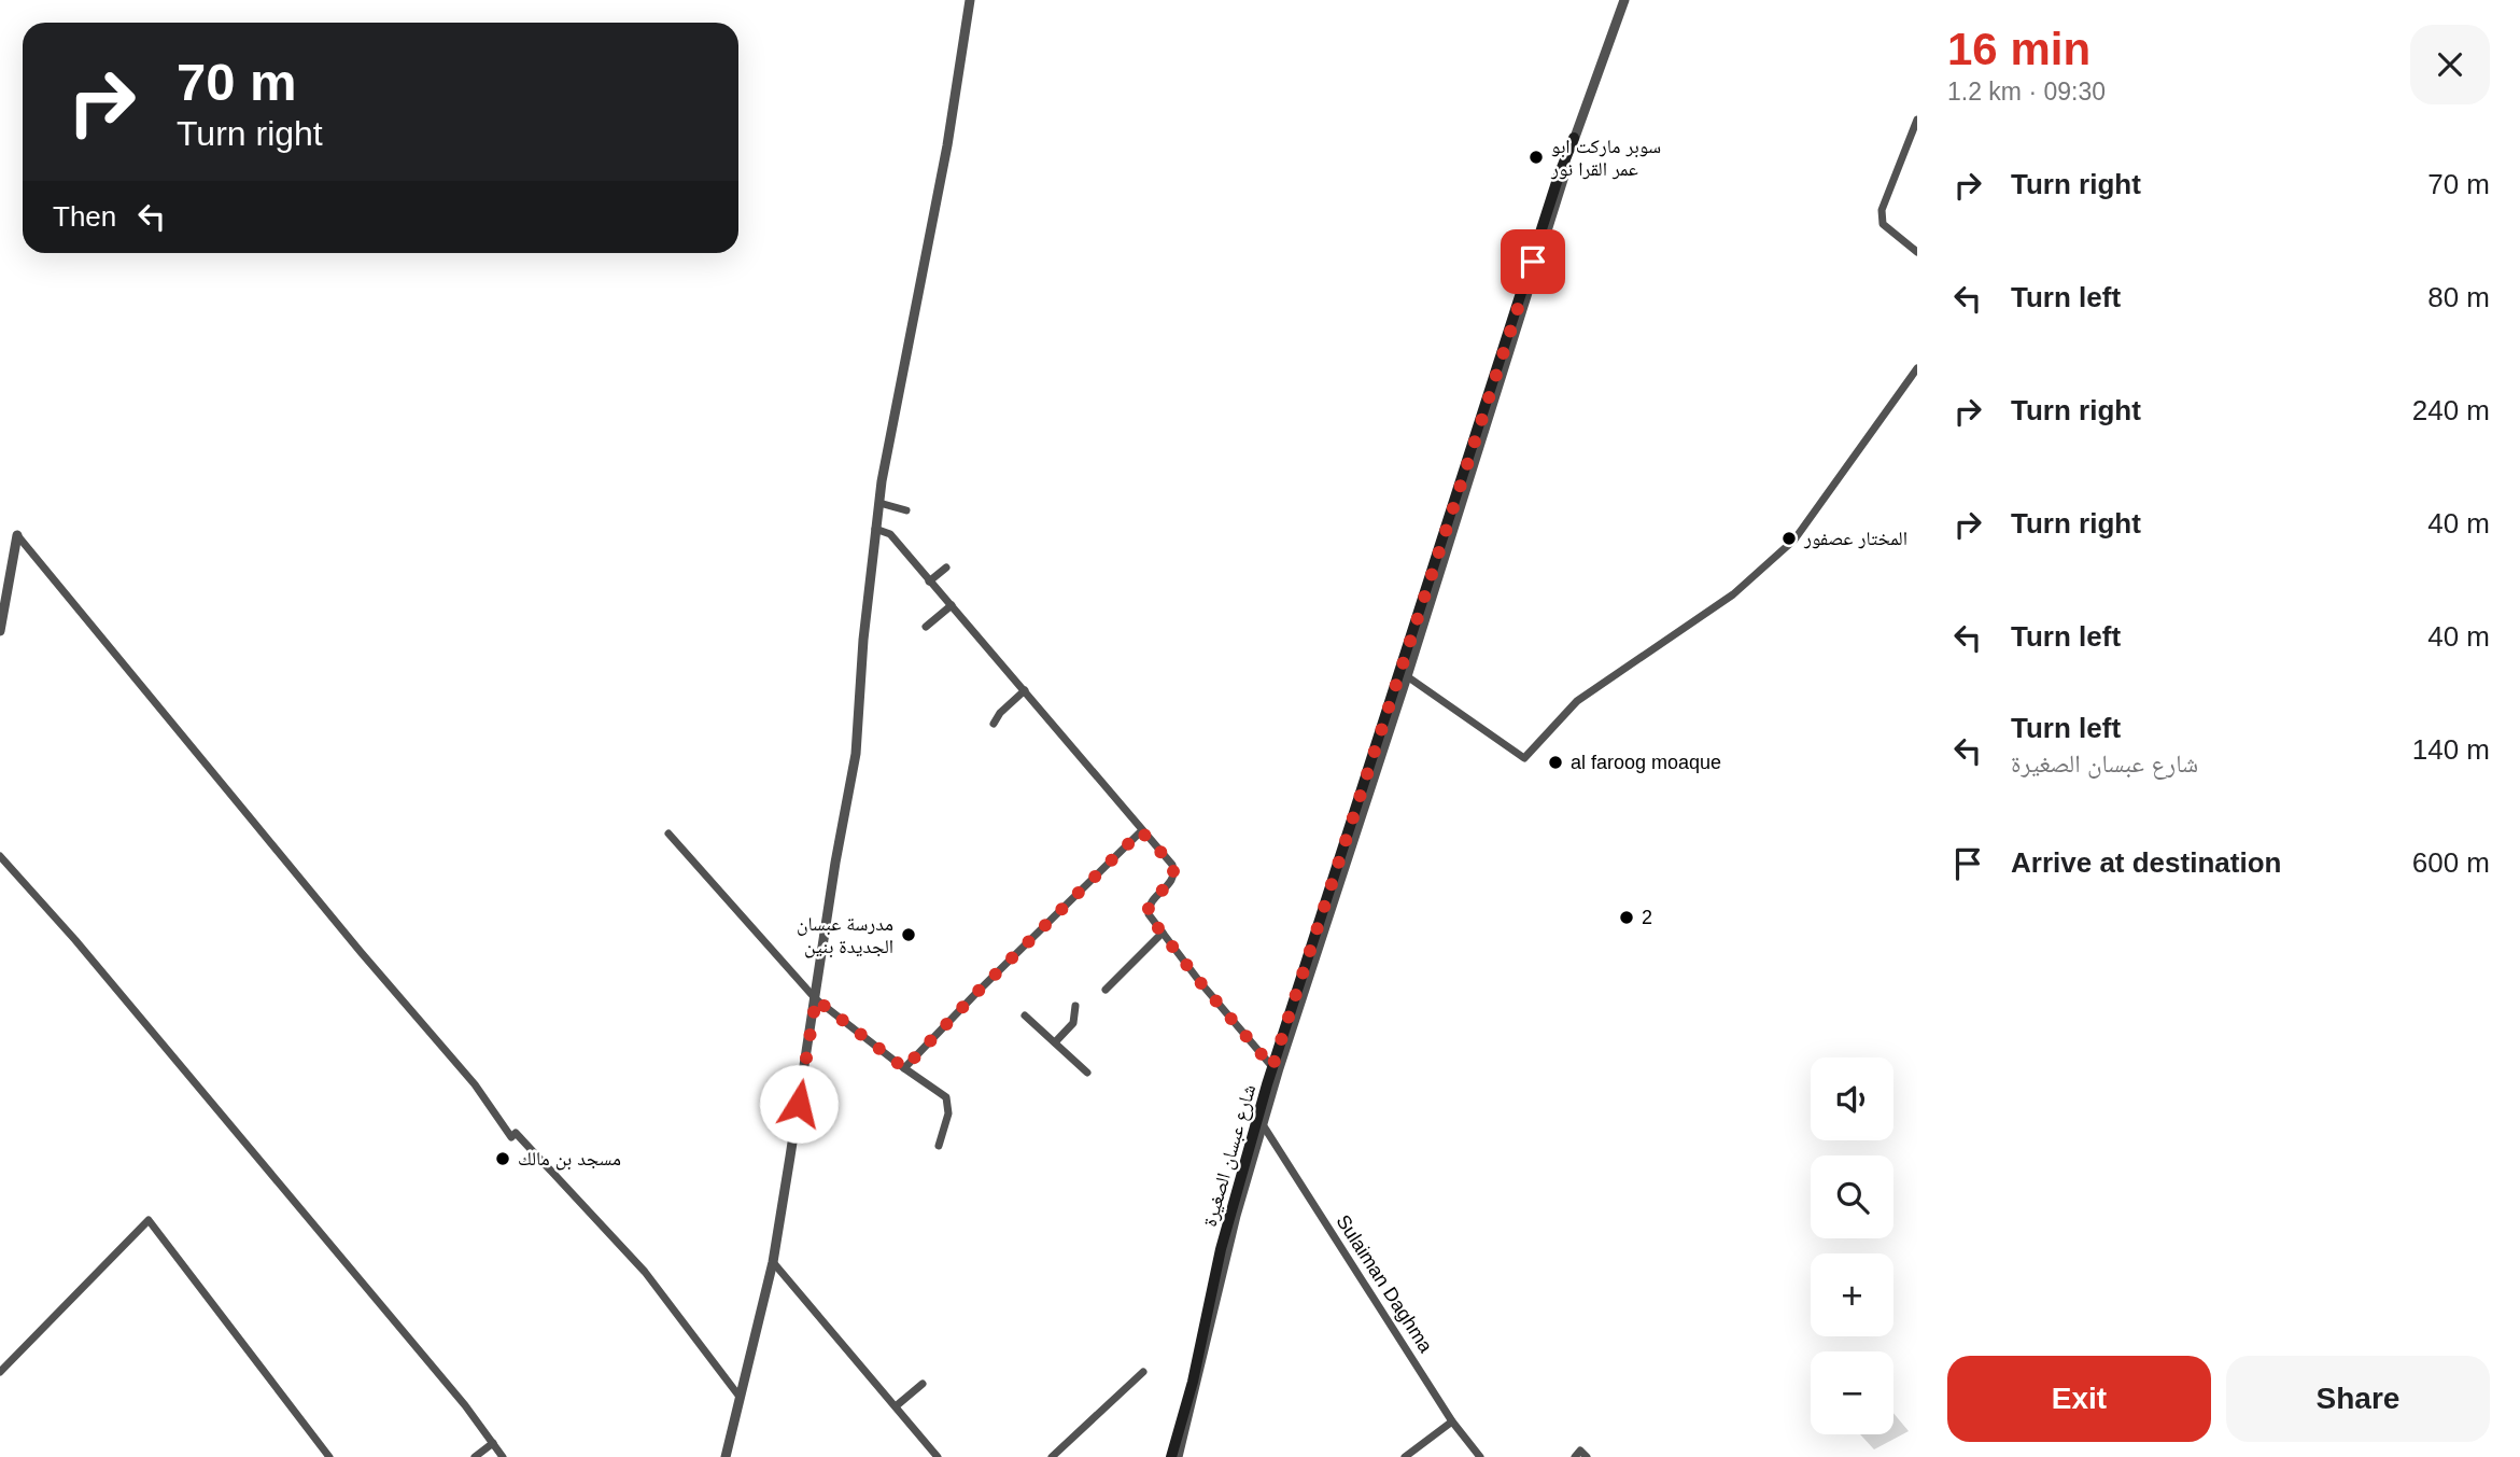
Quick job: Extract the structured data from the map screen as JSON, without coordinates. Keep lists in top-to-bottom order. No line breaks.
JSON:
{"streets":{"main road":["شارع عبسان الصغيرة"],"street":["Sulaiman Daghma"]},"crossings":[["شارع عبسان الصغيرة","Sulaiman Daghma"]],"places":["سوبر ماركت ابو عمر القرا نور","المختار عصفور","al faroog moaque","2","مدرسة عبسان الجديدة بنين","مسجد بن مالك"],"page":{"heading":["16 min","1.2 km · 09:30"],"turn":["70 m","Turn right"],"list":[{"name":"Turn right","value":"70 m"},{"name":"Turn left","value":"80 m"},{"name":"Turn right","value":"240 m"},{"name":"Turn right","value":"40 m"},{"name":"Turn left","value":"40 m"},{"name":"Turn left","note":"شارع عبسان الصغيرة","value":"140 m"},{"name":"Arrive at destination","value":"600 m"}],"then":"Then","map_buttons":["+","−"],"buttons":["Exit","Share"]}}
